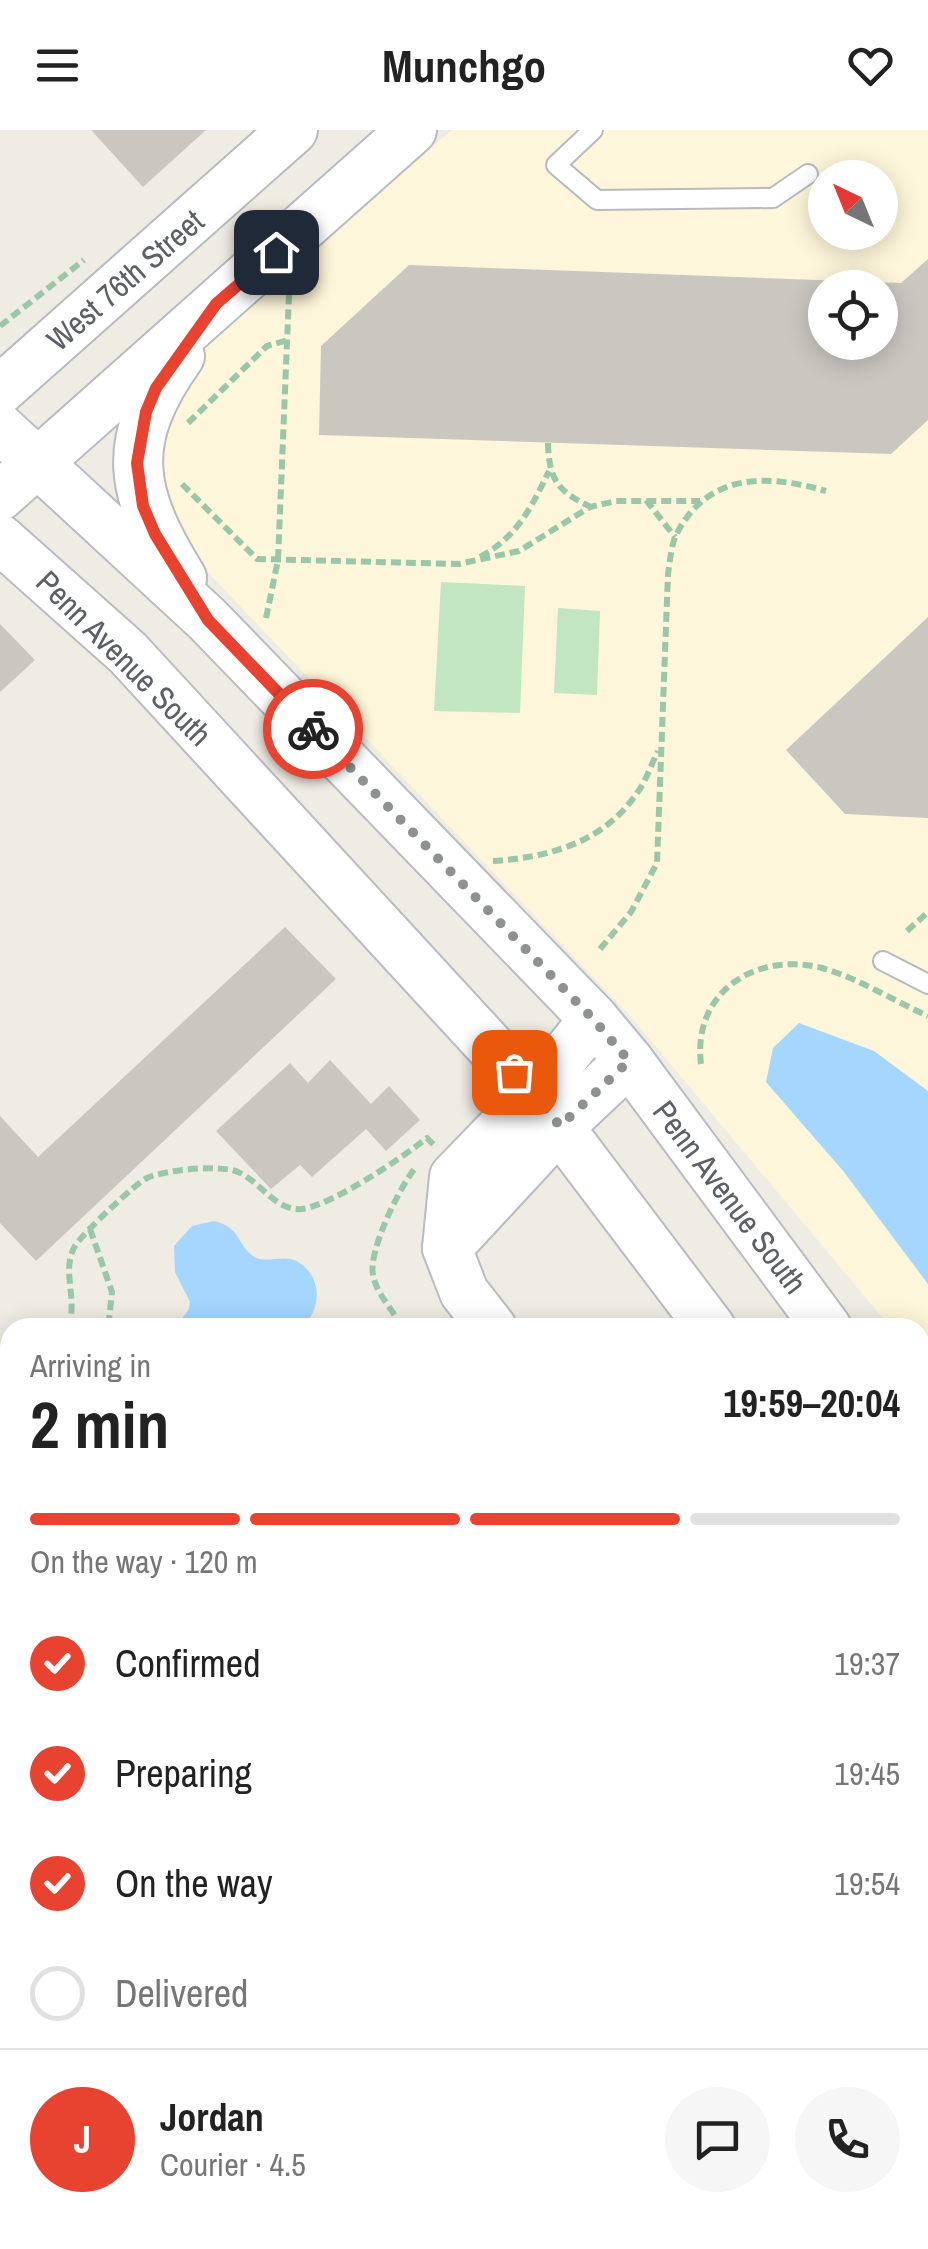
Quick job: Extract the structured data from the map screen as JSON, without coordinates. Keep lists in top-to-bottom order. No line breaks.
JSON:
{"streets":{"main road":["West 76th Street","Penn Avenue South"]},"north":"top left","page":{"header":"Munchgo","heading":["2 min","Arriving in","19:59–20:04"],"panel":["Jordan","Courier · 4.5"],"bar":"On the way · 120 m","list":[["Confirmed","19:37"],["Preparing","19:45"],["On the way","19:54"],"Delivered"],"round":"J"}}
